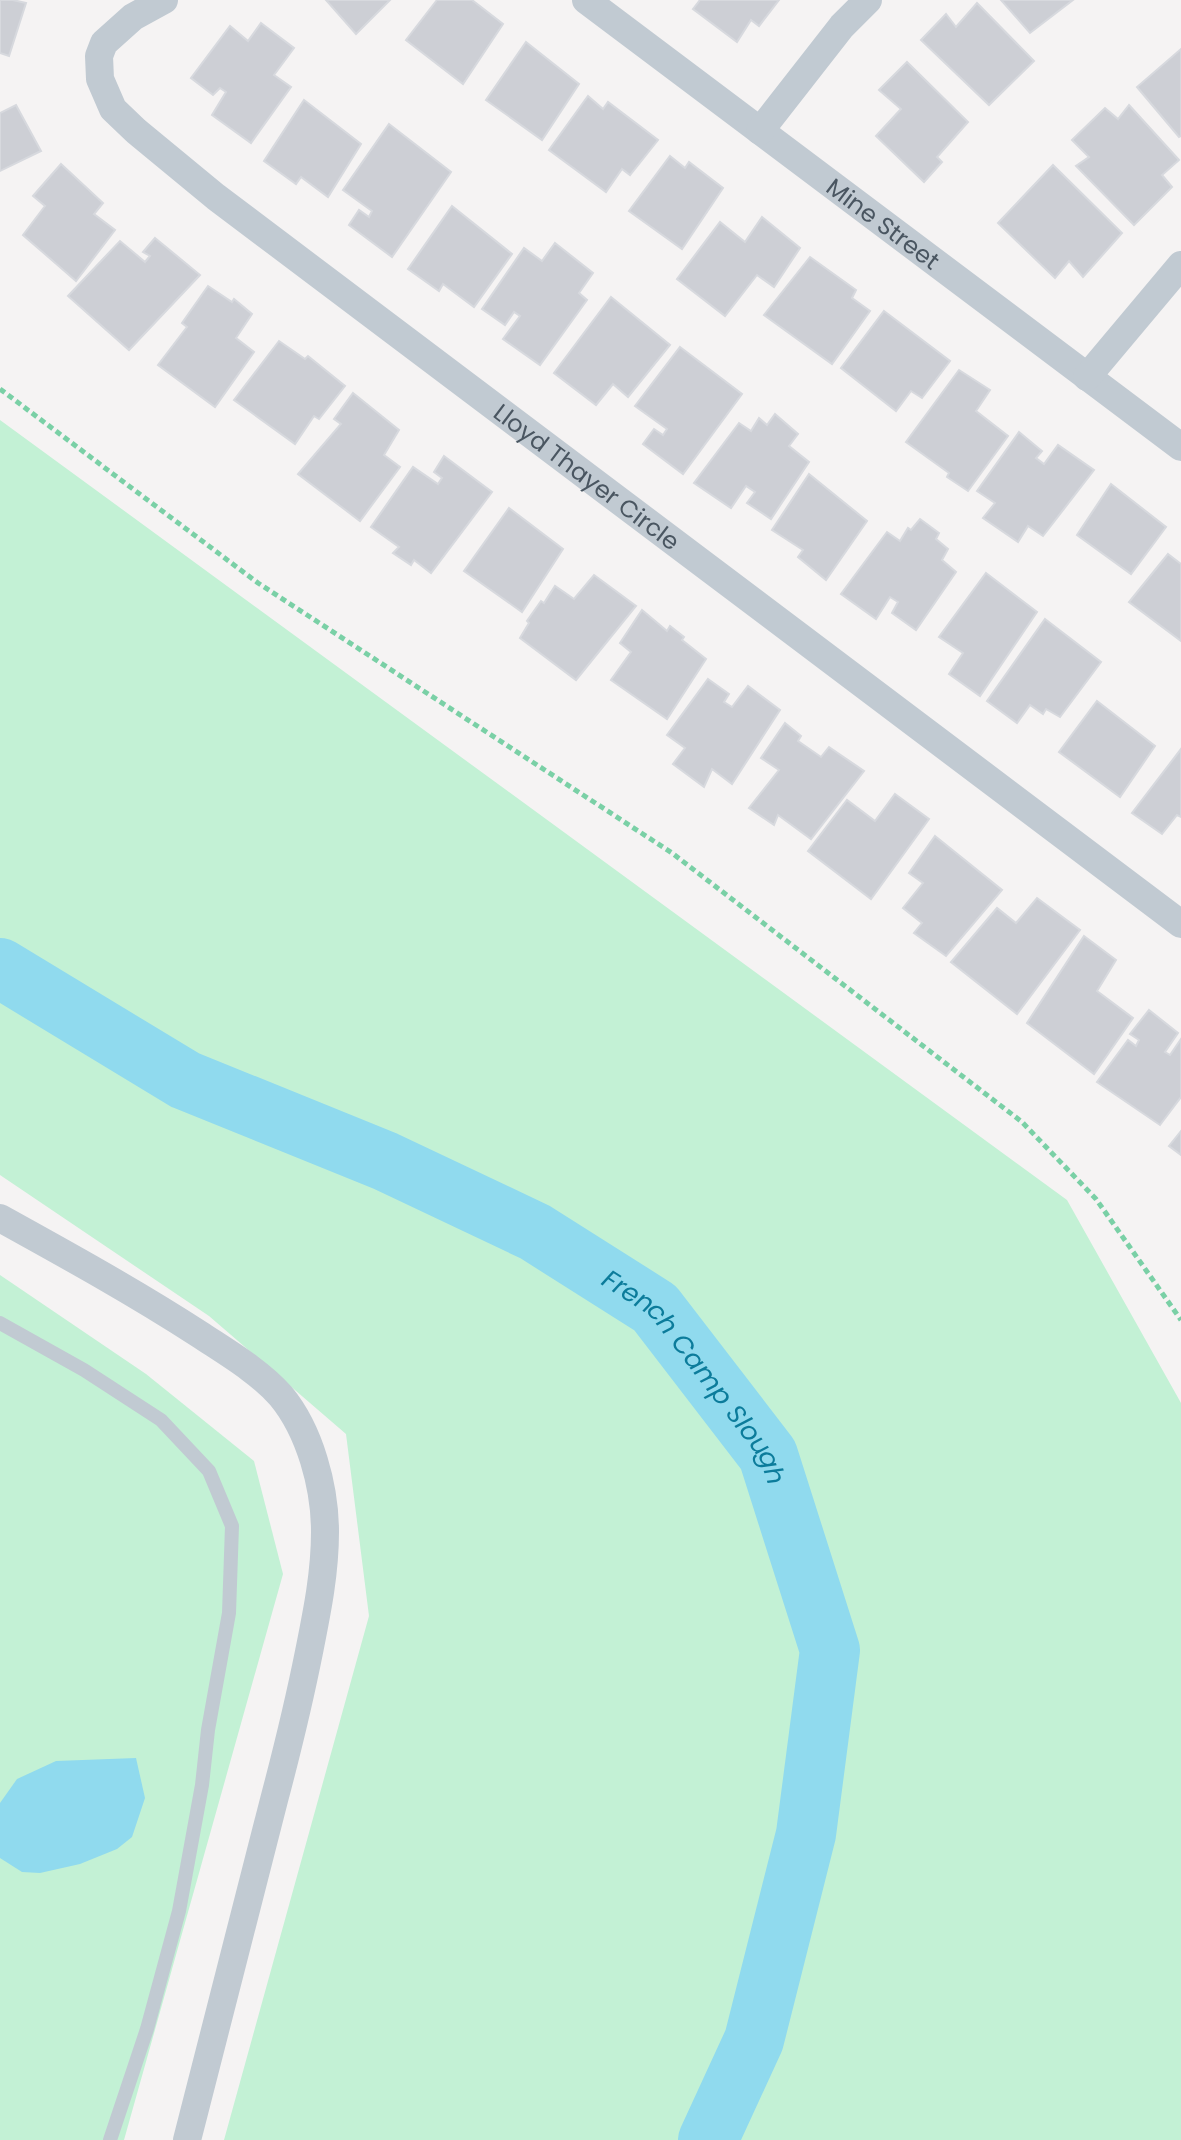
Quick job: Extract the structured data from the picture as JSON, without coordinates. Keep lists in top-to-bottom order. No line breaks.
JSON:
{"streets":{"street":["Mine Street","Lloyd Thayer Circle"]},"water":["French Camp Slough"]}
